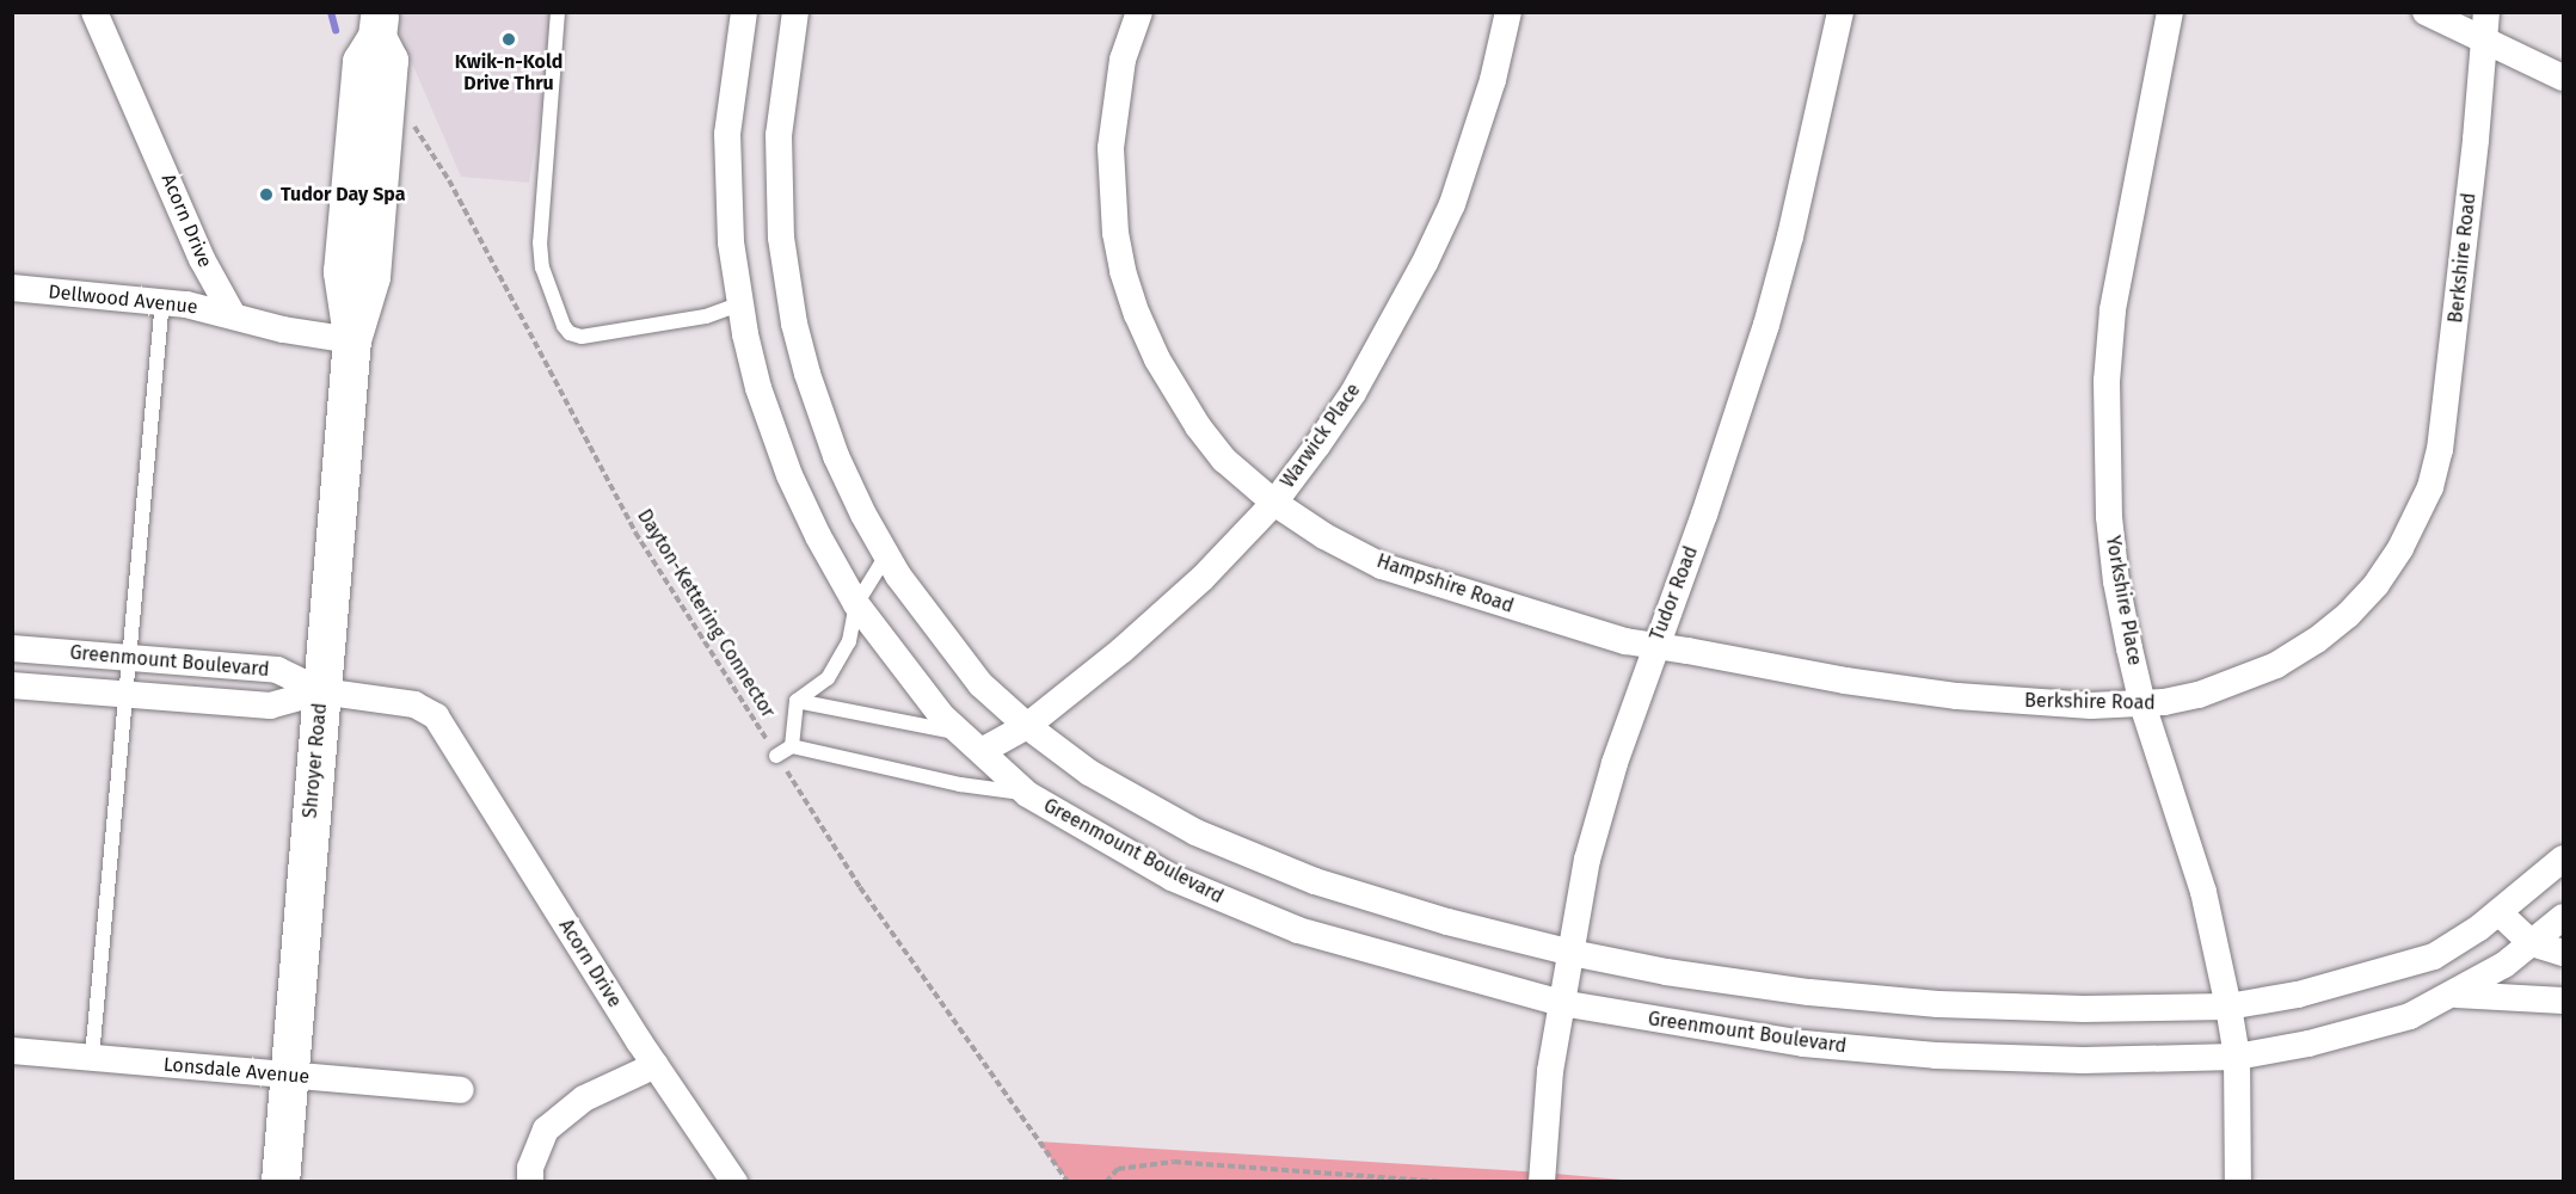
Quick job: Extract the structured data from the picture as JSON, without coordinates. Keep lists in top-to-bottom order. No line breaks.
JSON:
{"streets":{"main road":["Shroyer Road"],"street":["Acorn Drive","Berkshire Road","Dellwood Avenue","Warwick Place","Hampshire Road","Tudor Road","Yorkshire Place","Greenmount Boulevard","Lonsdale Avenue"],"path":["Dayton-Kettering Connector"]},"crossings":[["Acorn Drive","Dellwood Avenue"],["Acorn Drive","Greenmount Boulevard"],["Berkshire Road","Hampshire Road"],["Berkshire Road","Tudor Road"],["Berkshire Road","Yorkshire Place"],["Warwick Place","Hampshire Road"],["Warwick Place","Greenmount Boulevard"],["Hampshire Road","Tudor Road"],["Tudor Road","Greenmount Boulevard"],["Yorkshire Place","Greenmount Boulevard"],["Greenmount Boulevard","Shroyer Road"],["Shroyer Road","Lonsdale Avenue"]],"places":["Kwik-n-Kold Drive Thru","Tudor Day Spa"]}
